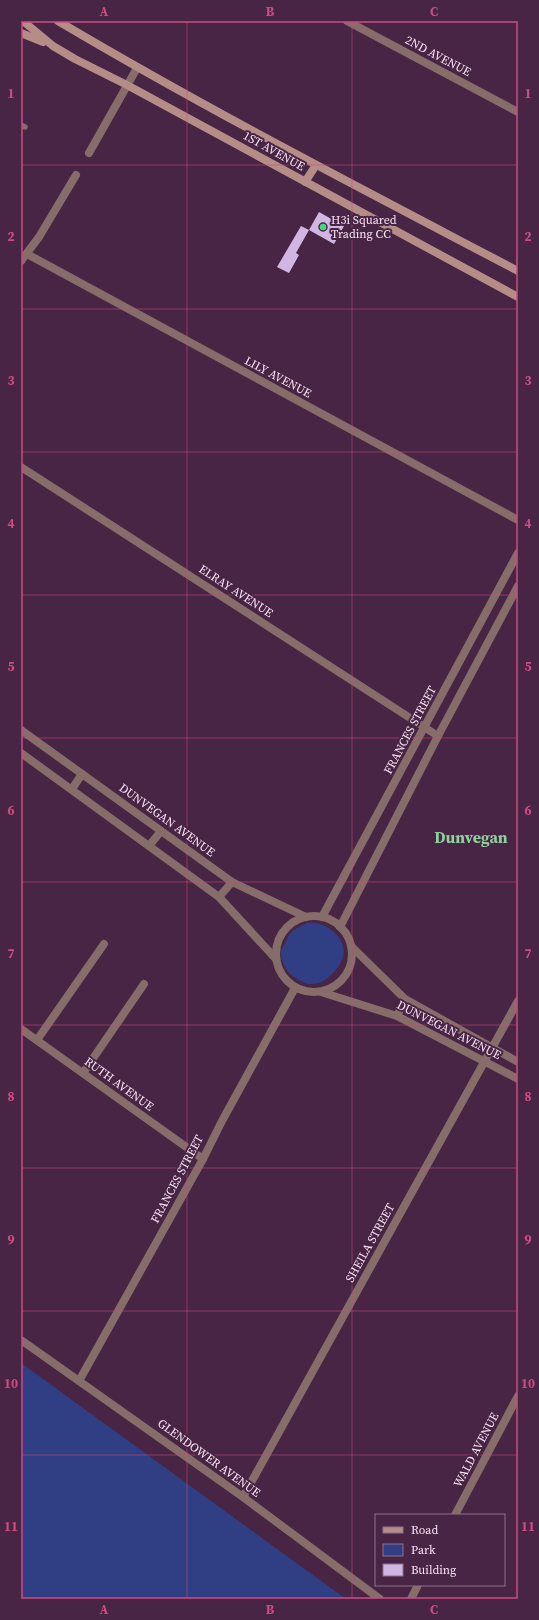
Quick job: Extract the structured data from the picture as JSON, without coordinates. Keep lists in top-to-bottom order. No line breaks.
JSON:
{"streets":{"main road":["1ST AVENUE"],"street":["2ND AVENUE","LILY AVENUE","ELRAY AVENUE","FRANCES STREET","DUNVEGAN AVENUE","RUTH AVENUE","SHEILA STREET","WALD AVENUE","GLENDOWER AVENUE"]},"crossings":[["ELRAY AVENUE","FRANCES STREET"],["FRANCES STREET","DUNVEGAN AVENUE"],["FRANCES STREET","RUTH AVENUE"],["FRANCES STREET","GLENDOWER AVENUE"],["DUNVEGAN AVENUE","SHEILA STREET"],["SHEILA STREET","GLENDOWER AVENUE"]],"districts":["Dunvegan"],"places":["H3i Squared Trading CC"],"legend":["Road","Park","Building"],"grid":{"columns":["A","B","C"],"rows":["1","2","3","4","5","6","7","8","9","10","11"]}}
